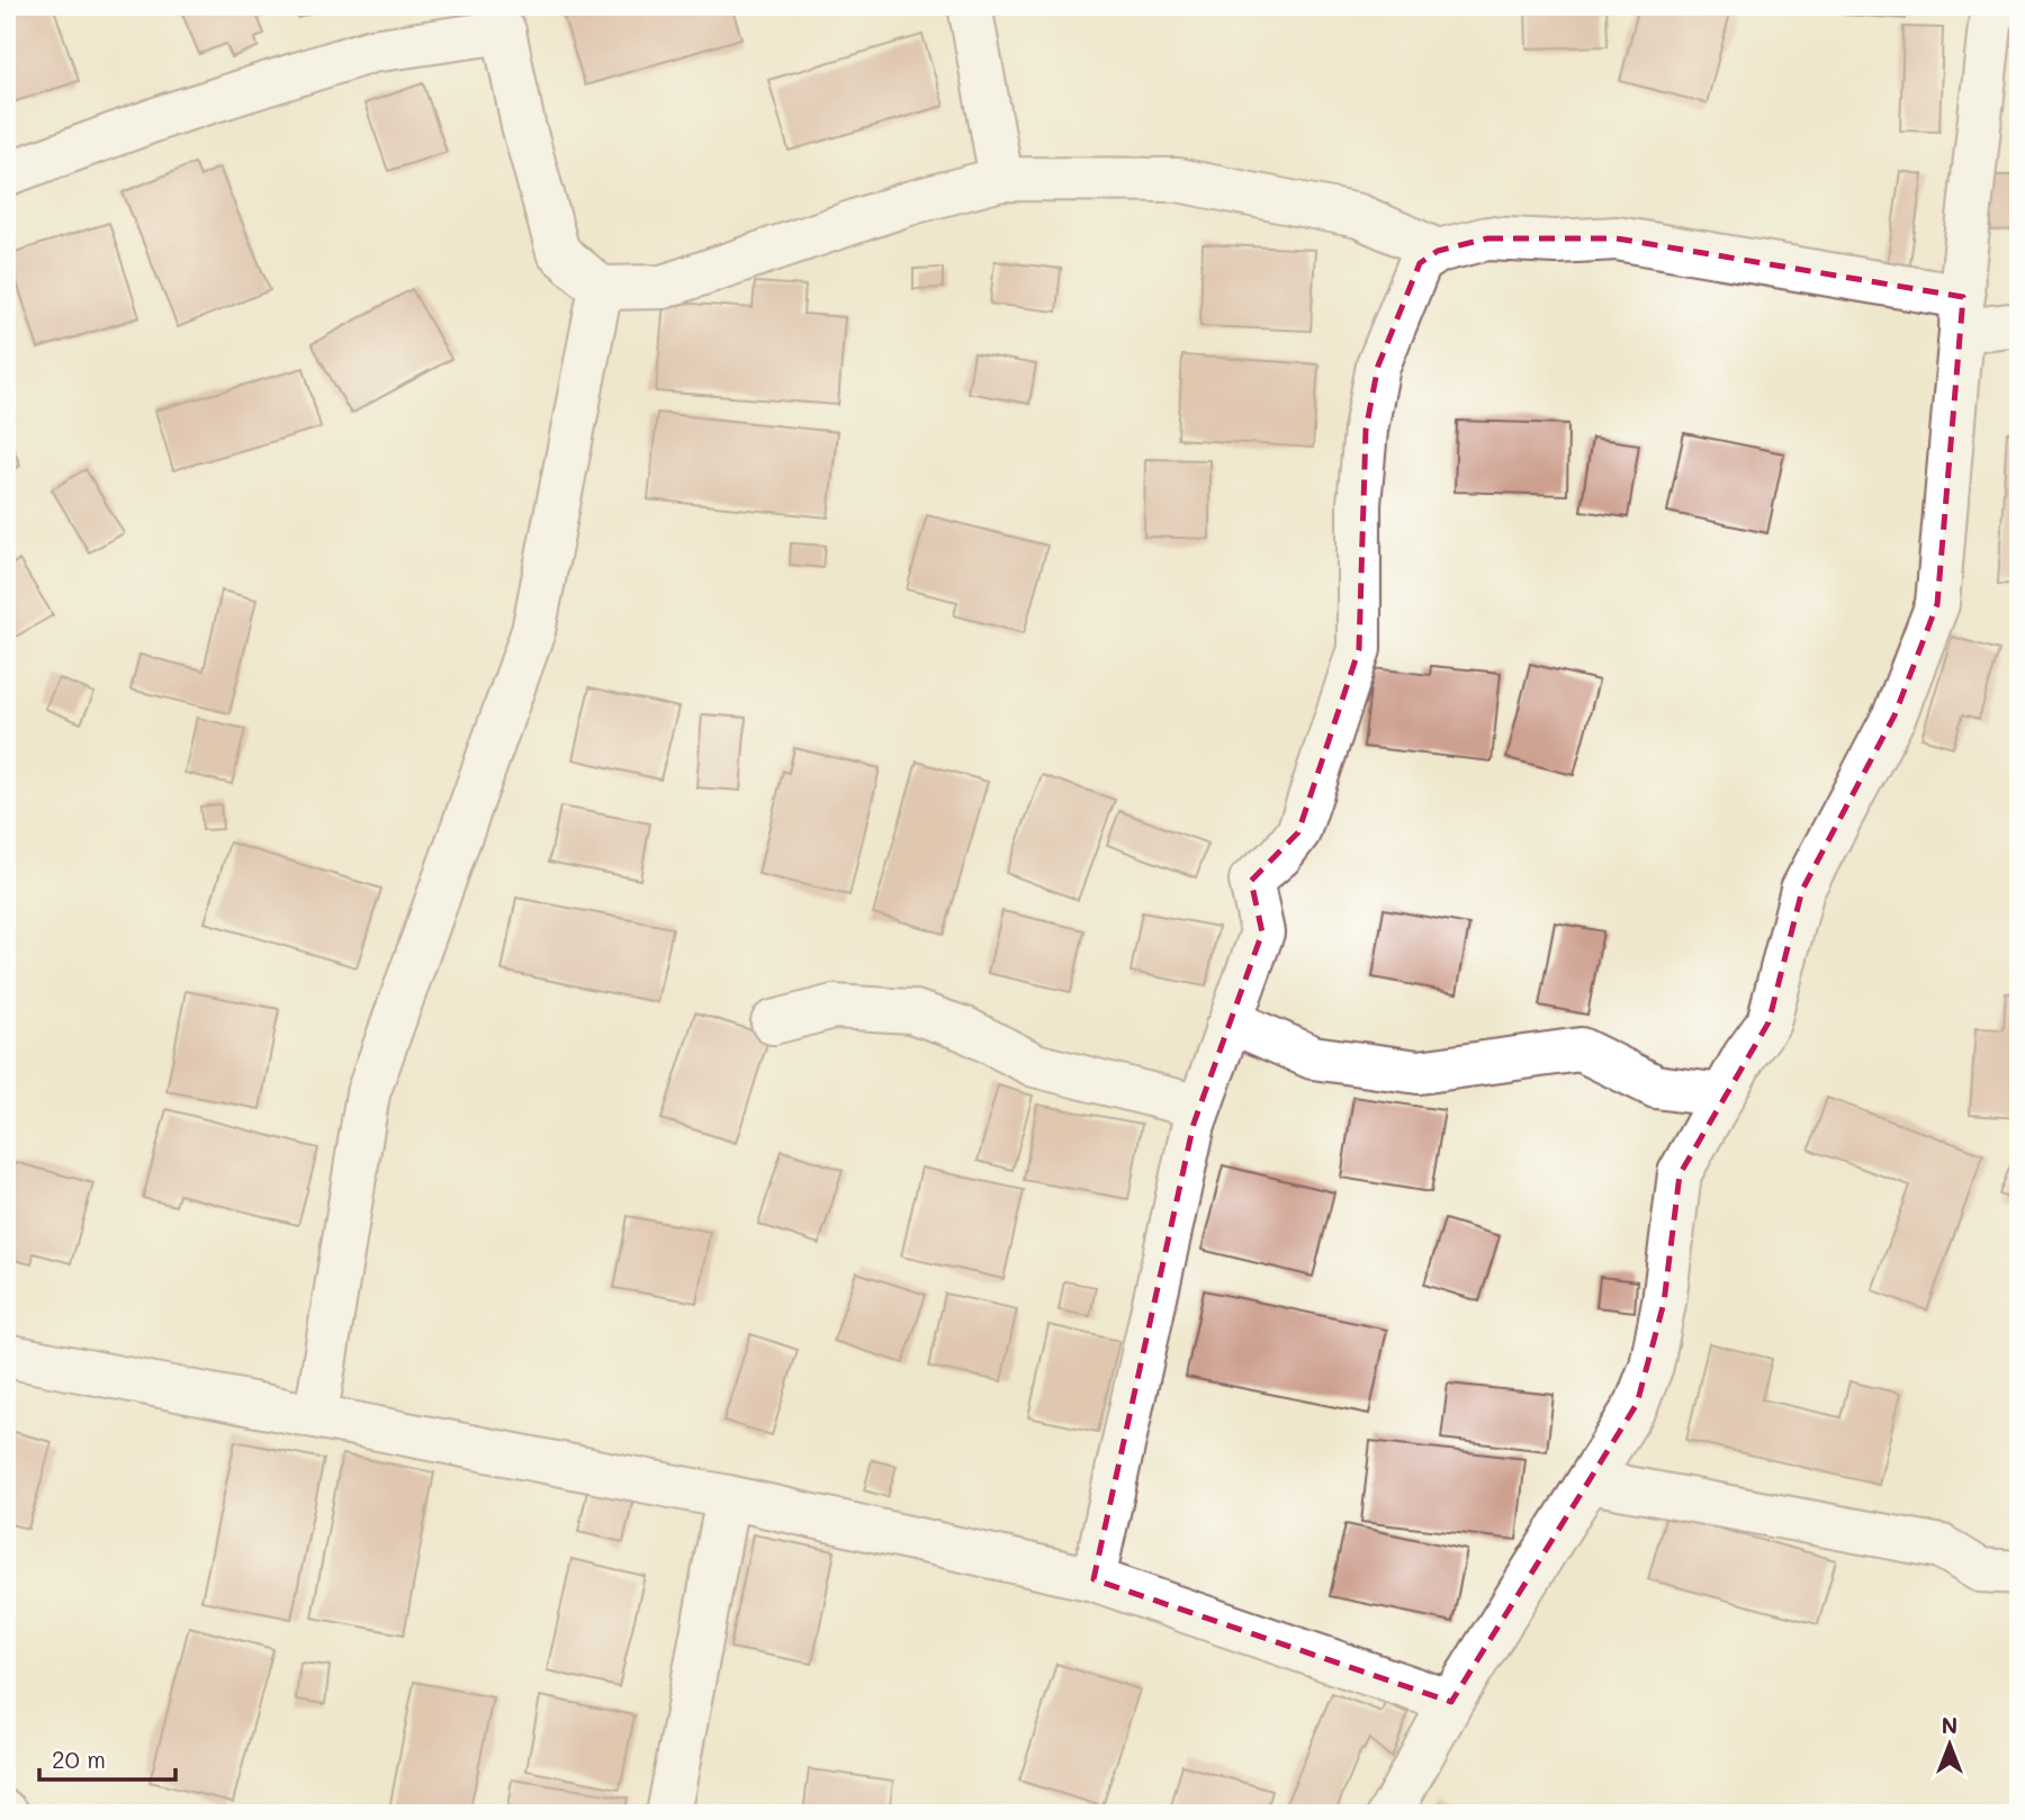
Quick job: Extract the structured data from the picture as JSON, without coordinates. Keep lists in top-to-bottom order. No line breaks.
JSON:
{"scale_bar":"20 m","north":"top"}
